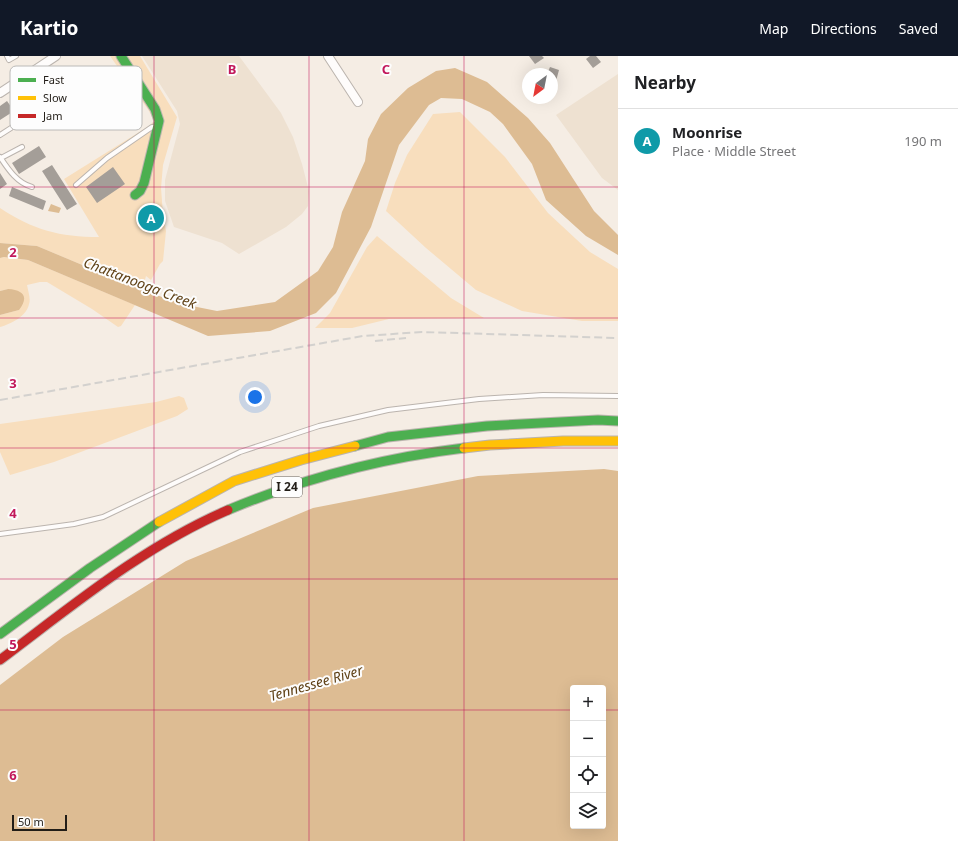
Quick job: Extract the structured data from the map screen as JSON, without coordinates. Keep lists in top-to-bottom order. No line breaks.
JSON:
{"streets":{"main road":["I 24"]},"water":["Chattanooga Creek","Tennessee River"],"legend":["Fast","Slow","Jam"],"scale_bar":"50 m","north":"bottom left","page":{"header":"Kartio","nav":["Map","Directions","Saved"],"heading":"Nearby","list":[{"mark":"A","name":"Moonrise","note":"Place · Middle Street","value":"190 m"}],"pins":"A","map_buttons":["+","−"],"scale":"50 m"},"grid":{"columns":["B","C"],"rows":["2","3","4","5","6"]}}
